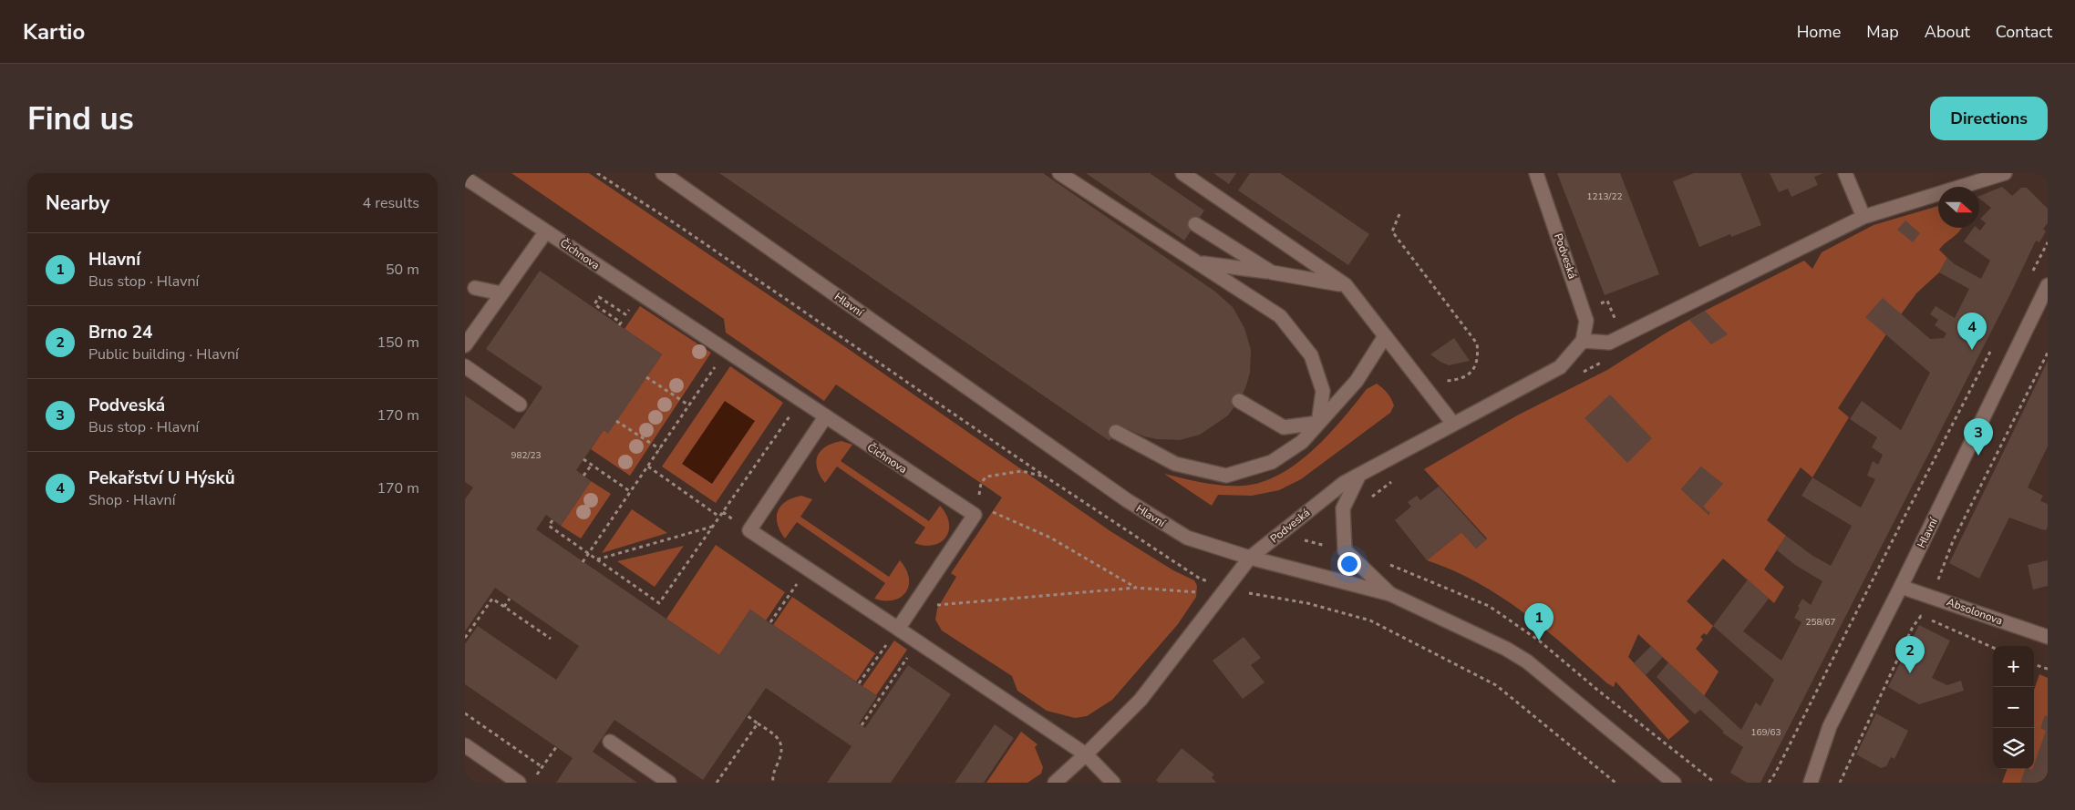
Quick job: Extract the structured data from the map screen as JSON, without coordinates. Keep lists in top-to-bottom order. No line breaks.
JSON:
{"streets":{"street":["Čichnova","Podveská","Hlavní","Absolonova"]},"crossings":[["Podveská","Hlavní"],["Hlavní","Absolonova"]],"house_numbers":["1213/22","982/23","258/67","169/63"],"north":"right","page":{"header":"Kartio","nav":["Home","Map","About","Contact"],"buttons":"Directions","title":"Find us","heading":["Nearby","4 results"],"list":[{"mark":"1","name":"Hlavní","note":"Bus stop · Hlavní","value":"50 m"},{"mark":"2","name":"Brno 24","note":"Public building · Hlavní","value":"150 m"},{"mark":"3","name":"Podveská","note":"Bus stop · Hlavní","value":"170 m"},{"mark":"4","name":"Pekařství U Hýsků","note":"Shop · Hlavní","value":"170 m"}],"pins":["4","3","1","2"],"map_buttons":["+","−"]}}
